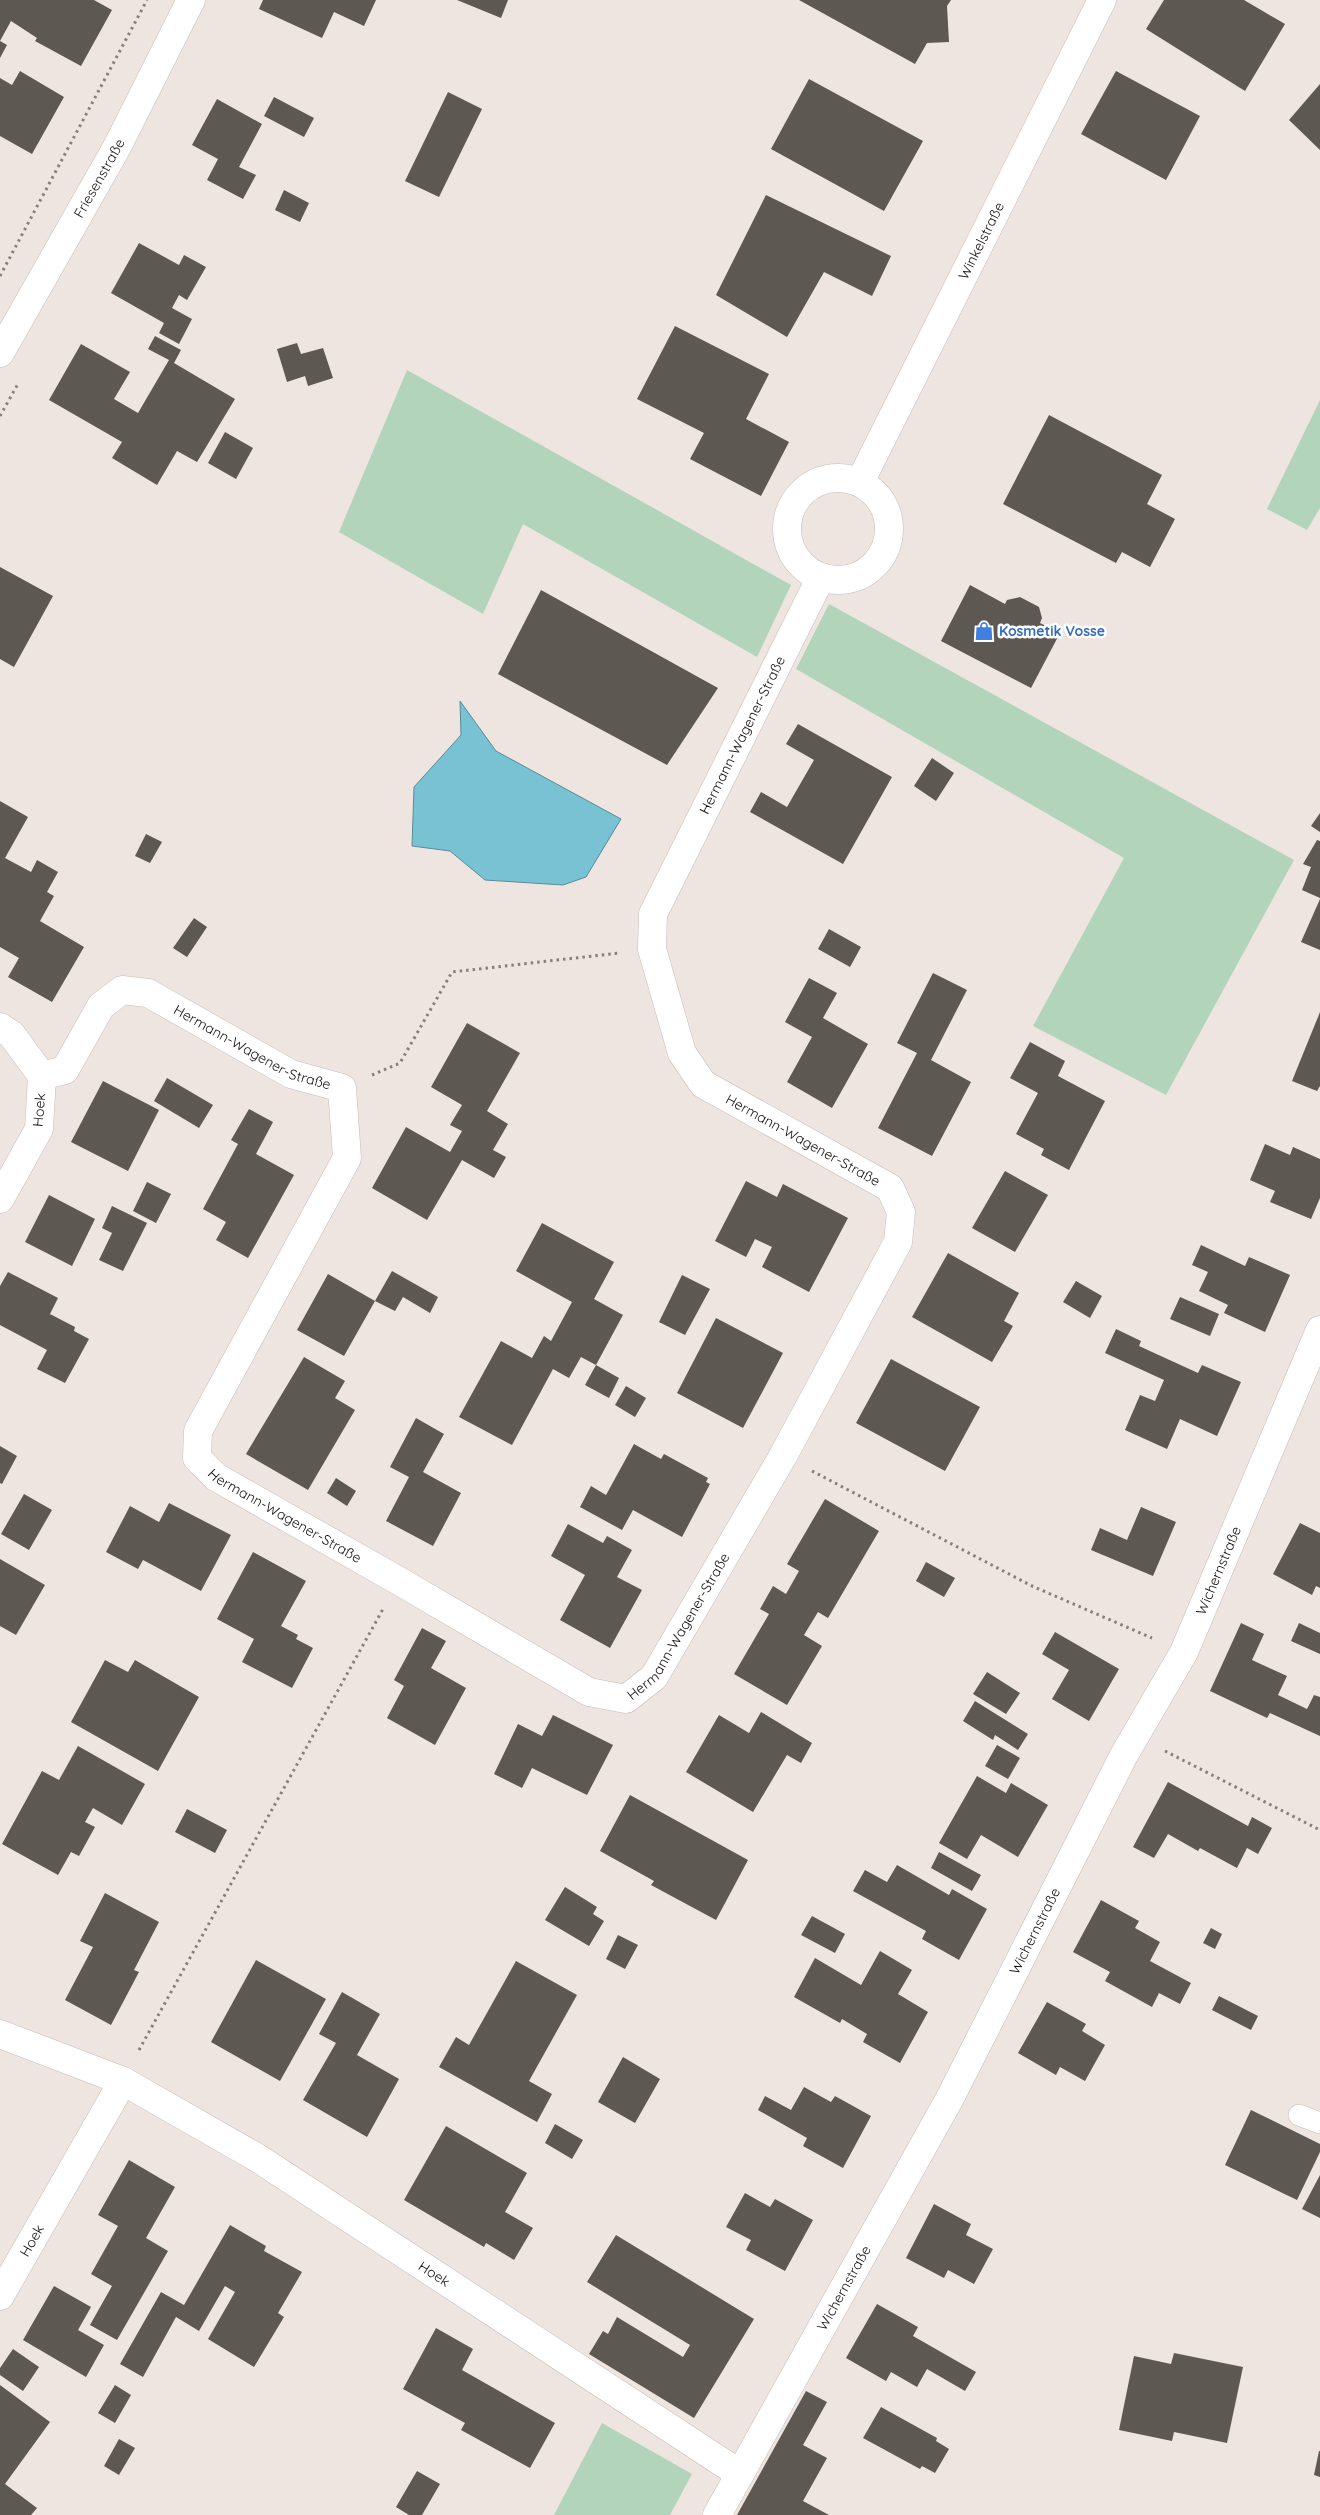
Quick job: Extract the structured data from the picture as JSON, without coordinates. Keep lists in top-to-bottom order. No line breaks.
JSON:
{"streets":{"street":["Friesenstraße","Winkelstraße","Hermann-Wagener-Straße","Hoek","Wichernstraße"]},"crossings":[["Winkelstraße","Hermann-Wagener-Straße"],["Hermann-Wagener-Straße","Hoek"],["Hoek","Wichernstraße"]],"places":{"shop":["Kosmetik Vosse"]}}
